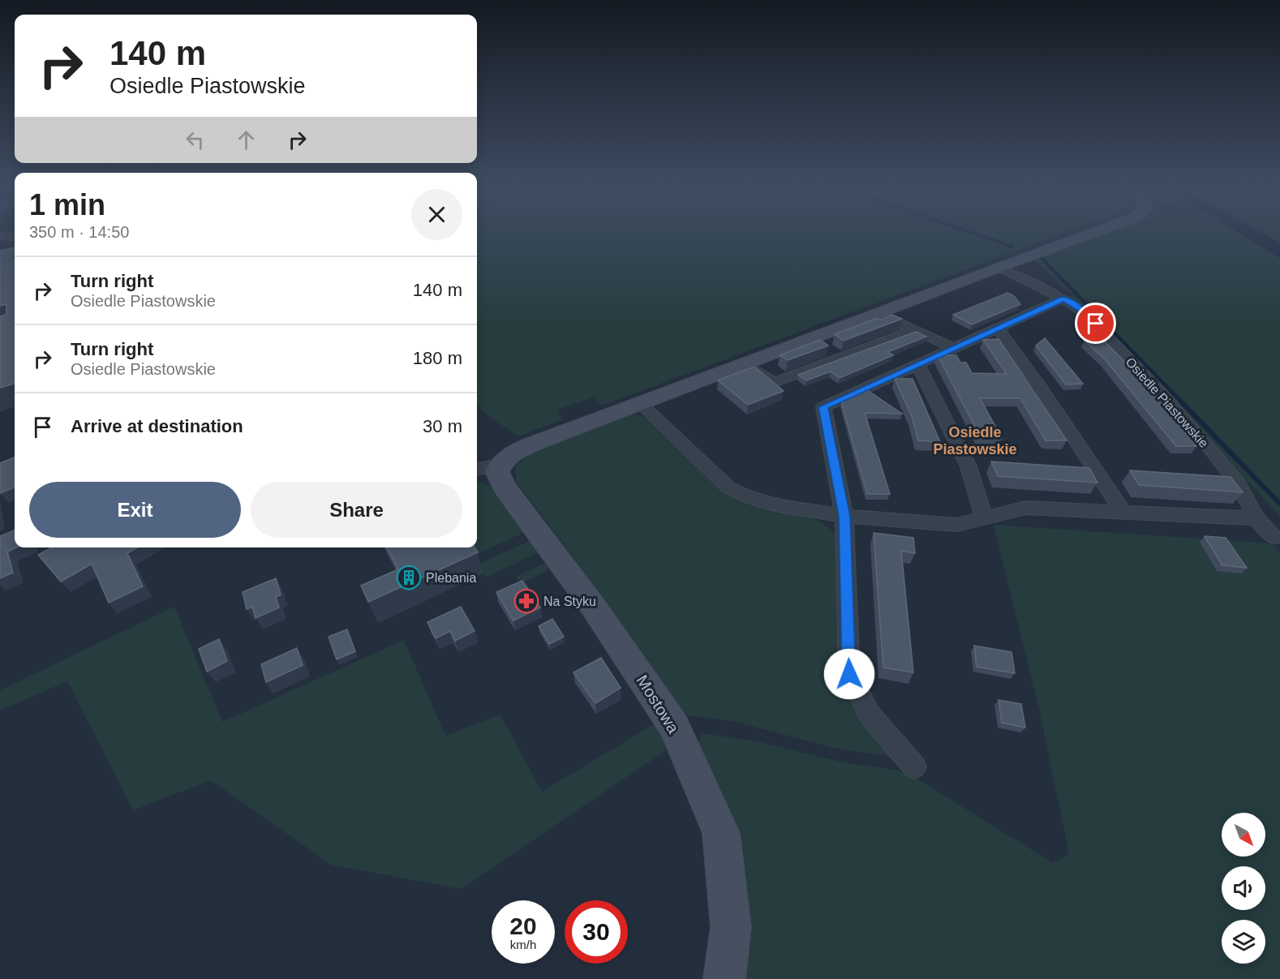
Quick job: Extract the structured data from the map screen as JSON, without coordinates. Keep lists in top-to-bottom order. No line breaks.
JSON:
{"streets":{"street":["Osiedle Piastowskie","Mostowa"]},"districts":["Osiedle Piastowskie"],"places":{"building":["Plebania"],"pharmacy":["Na Styku"]},"north":"bottom right","page":{"turn":["140 m","Osiedle Piastowskie"],"heading":["1 min","350 m · 14:50"],"list":[{"name":"Turn right","note":"Osiedle Piastowskie","value":"140 m"},{"name":"Turn right","note":"Osiedle Piastowskie","value":"180 m"},{"name":"Arrive at destination","value":"30 m"}],"buttons":["Exit","Share"],"speed":"20 km/h","limit":"30"}}
